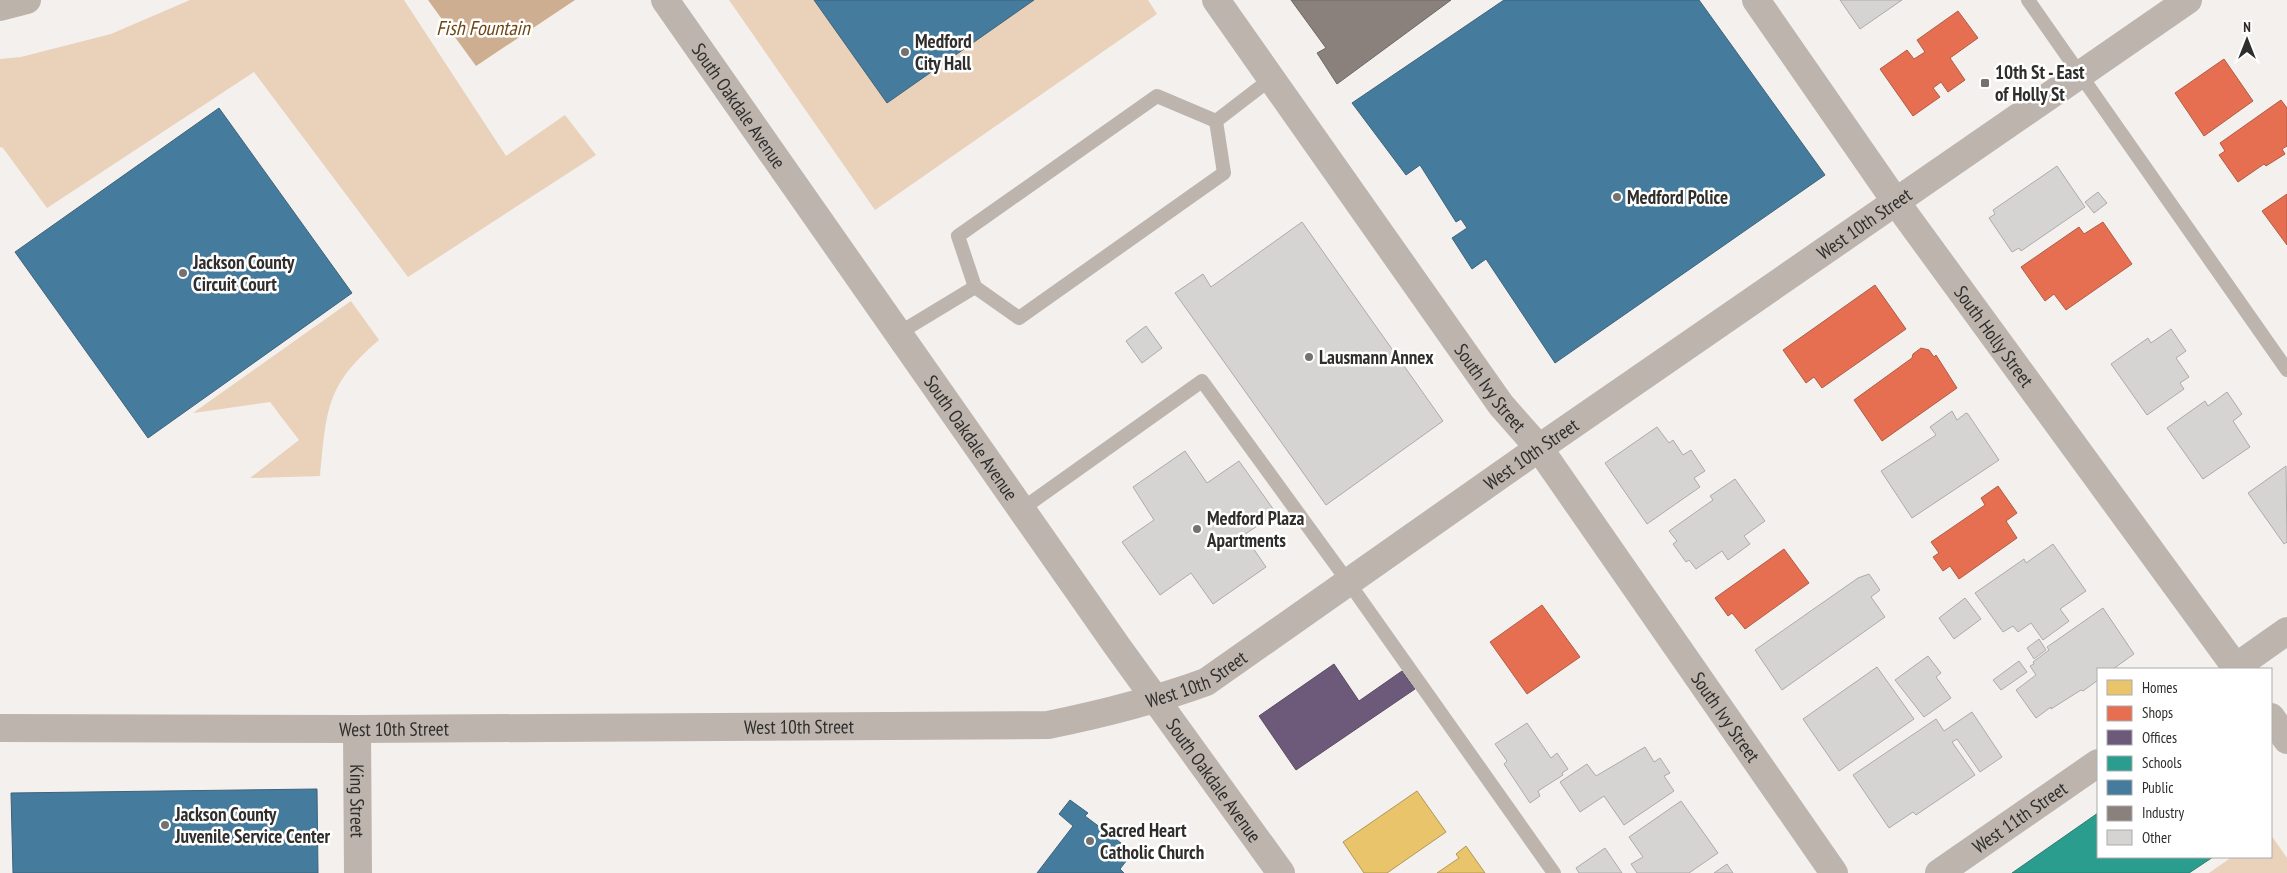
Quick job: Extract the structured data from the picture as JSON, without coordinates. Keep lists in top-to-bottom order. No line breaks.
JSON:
{"streets":{"street":["South Oakdale Avenue","West 10th Street","South Holly Street","South Ivy Street","King Street","West 11th Street"]},"crossings":[["South Oakdale Avenue","West 10th Street"],["West 10th Street","South Holly Street"],["West 10th Street","South Ivy Street"],["West 10th Street","King Street"]],"water":["Fish Fountain"],"places":{"other":["Medford City Hall","Medford Police","Jackson County Circuit Court","Lausmann Annex","Medford Plaza Apartments","Jackson County Juvenile Service Center","Sacred Heart Catholic Church"],"transit":["10th St - East of Holly St"]},"legend":["Homes","Shops","Offices","Schools","Public","Industry","Other"],"north":"top"}
